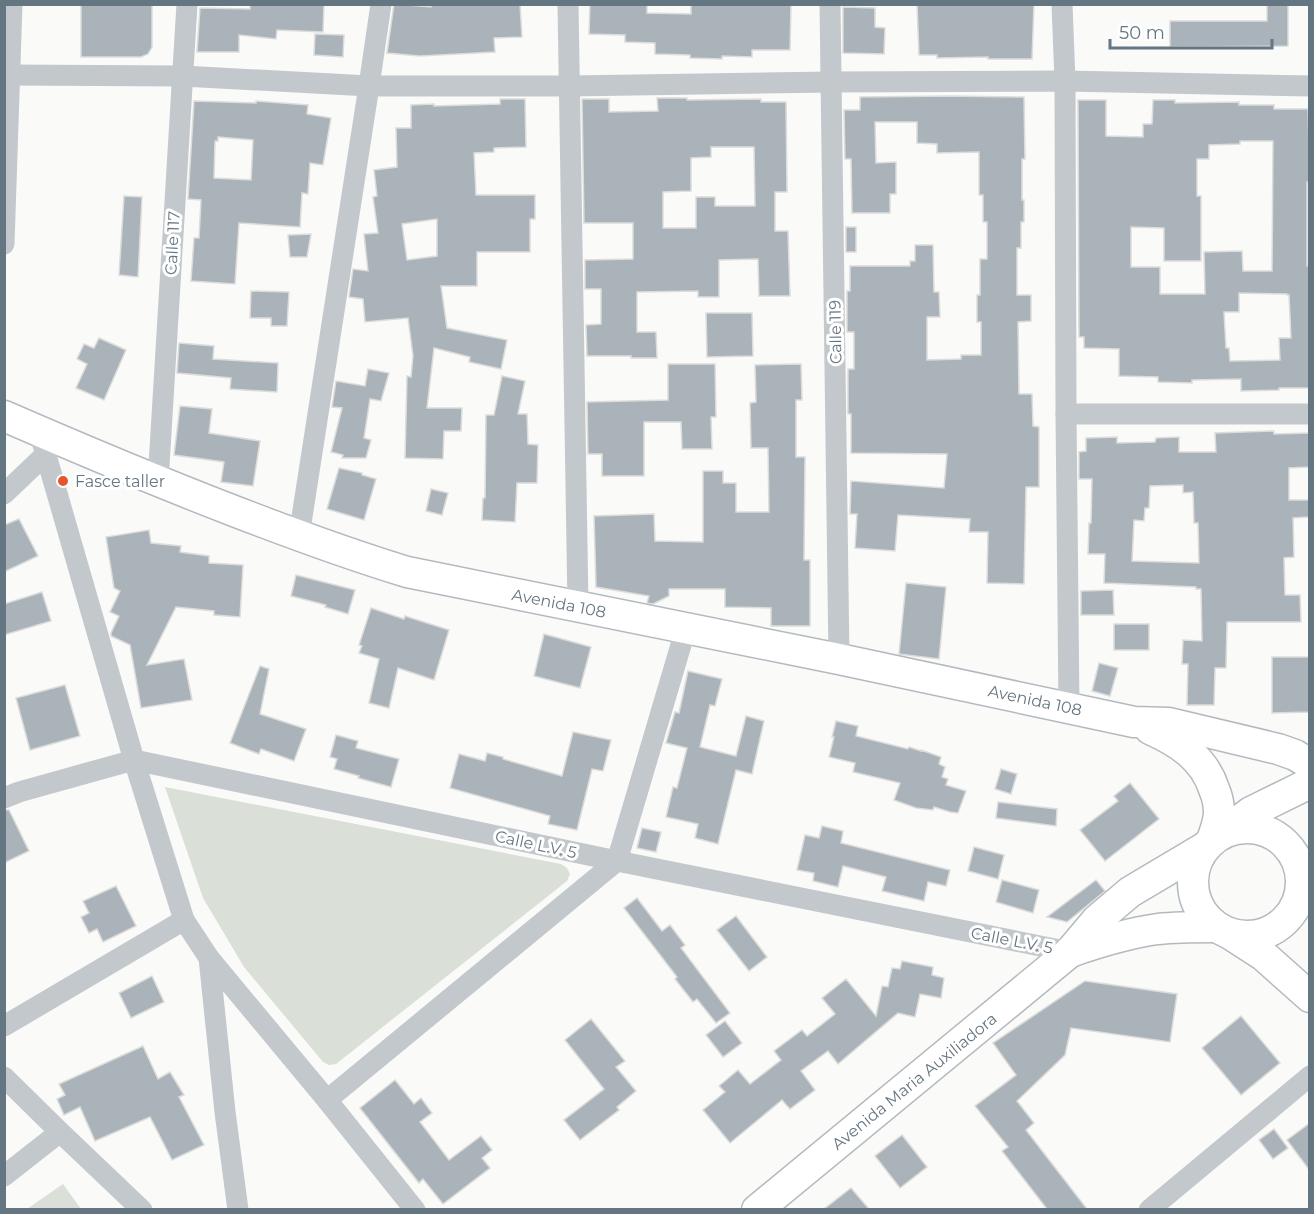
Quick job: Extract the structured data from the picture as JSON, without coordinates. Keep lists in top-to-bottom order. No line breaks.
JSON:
{"streets":{"street":["Calle 117","Calle 119","Avenida 108","Calle L.V. 5","Avenida Maria Auxiliadora"]},"crossings":[["Calle 117","Avenida 108"],["Calle 119","Avenida 108"],["Avenida 108","Avenida Maria Auxiliadora"],["Calle L.V. 5","Avenida Maria Auxiliadora"]],"places":["Fasce taller"],"scale_bar":"50 m"}
